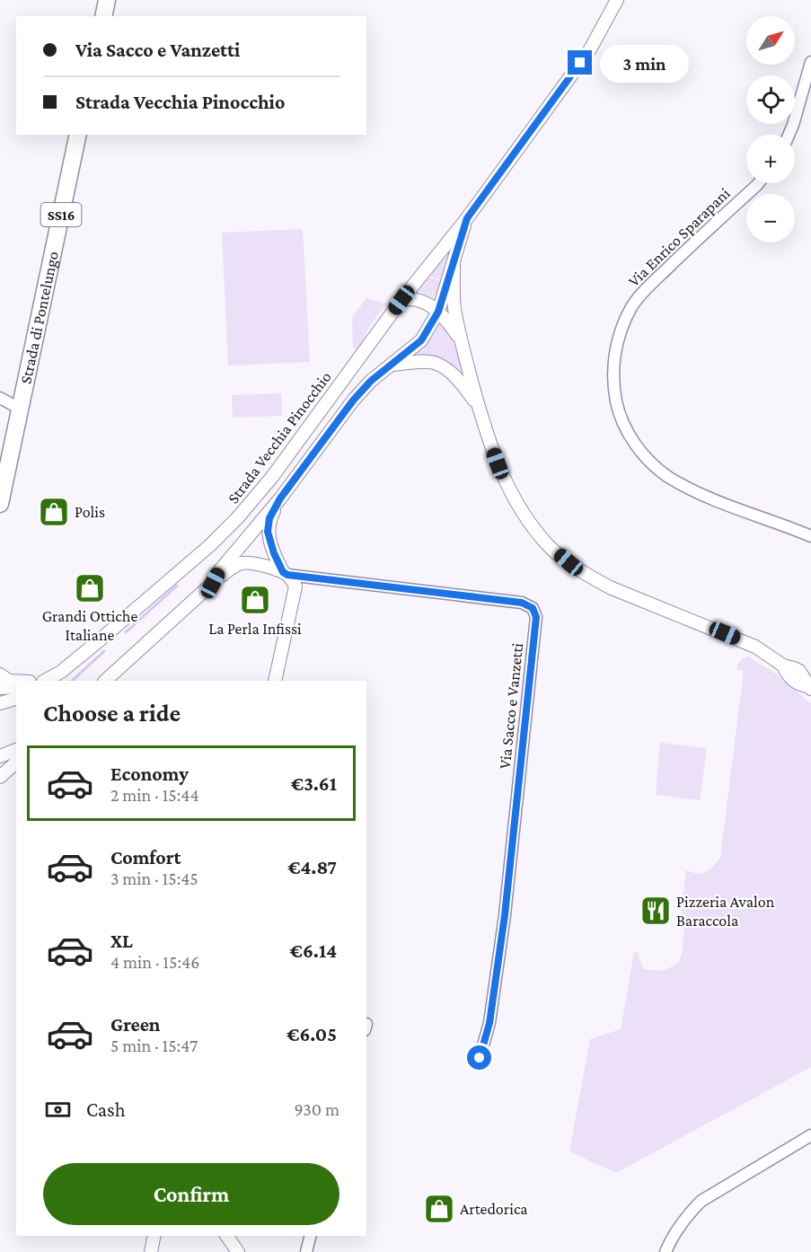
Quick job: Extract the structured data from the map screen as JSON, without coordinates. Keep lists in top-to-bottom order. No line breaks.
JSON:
{"streets":{"main road":["SS16","Strada di Pontelungo"],"street":["Via Enrico Sparapani","Strada Vecchia Pinocchio","Via Sacco e Vanzetti"]},"crossings":[["Strada Vecchia Pinocchio","Via Sacco e Vanzetti"]],"places":{"shop":["Polis","Grandi Ottiche Italiane","La Perla Infissi","Artedorica"],"restaurant":["Pizzeria Avalon Baraccola"]},"north":"top right","page":{"map_buttons":["+","−"],"banner":["Via Sacco e Vanzetti","Strada Vecchia Pinocchio"],"bubble":"3 min","heading":"Choose a ride","list":[{"name":"Economy","note":"2 min · 15:44","value":"€3.61"},{"name":"Comfort","note":"3 min · 15:45","value":"€4.87"},{"name":"XL","note":"4 min · 15:46","value":"€6.14"},{"name":"Green","note":"5 min · 15:47","value":"€6.05"}],"pay":["Cash","930 m"],"buttons":"Confirm"}}
